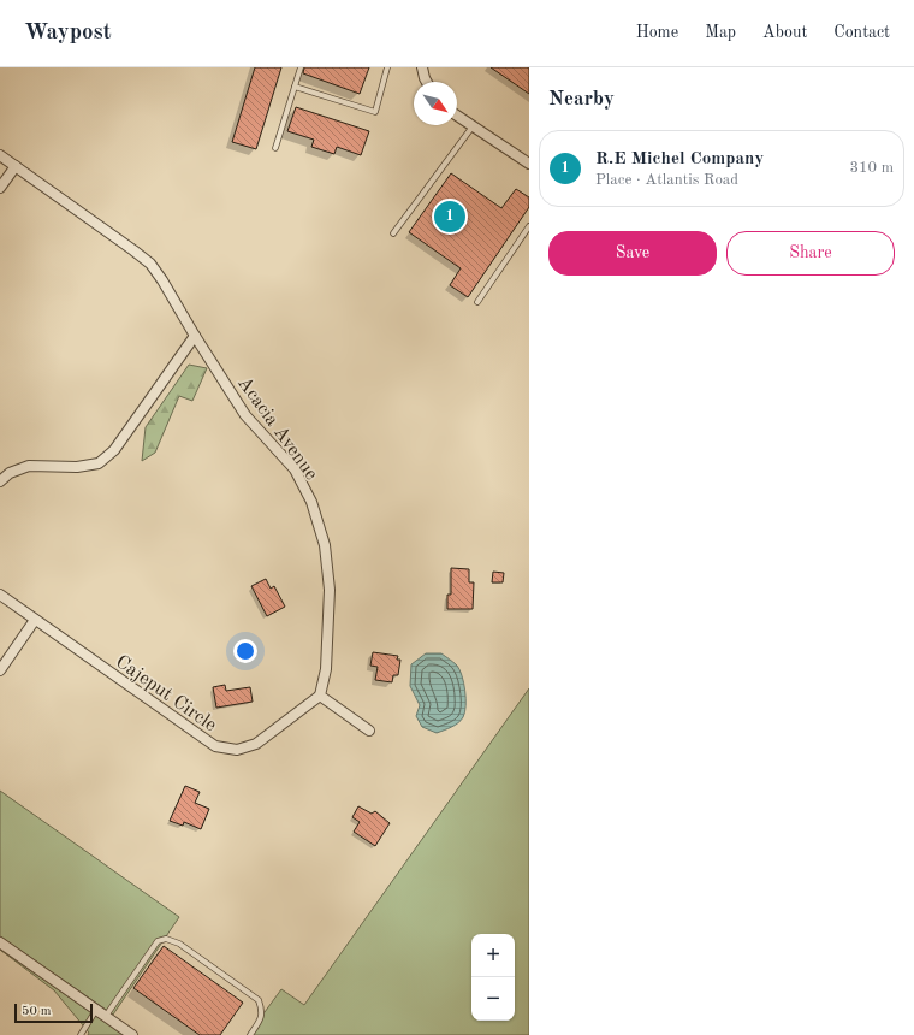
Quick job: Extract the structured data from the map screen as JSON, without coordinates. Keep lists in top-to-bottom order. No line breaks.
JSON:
{"streets":{"street":["Acacia Avenue","Cajeput Circle"]},"crossings":[["Acacia Avenue","Cajeput Circle"]],"scale_bar":"50 m","north":"bottom right","page":{"header":"Waypost","nav":["Home","Map","About","Contact"],"heading":"Nearby","list":[{"mark":"1","name":"R.E Michel Company","note":"Place · Atlantis Road","value":"310 m"}],"pins":"1","buttons":["Save","Share"],"map_buttons":["+","−"],"scale":"50 m"}}
